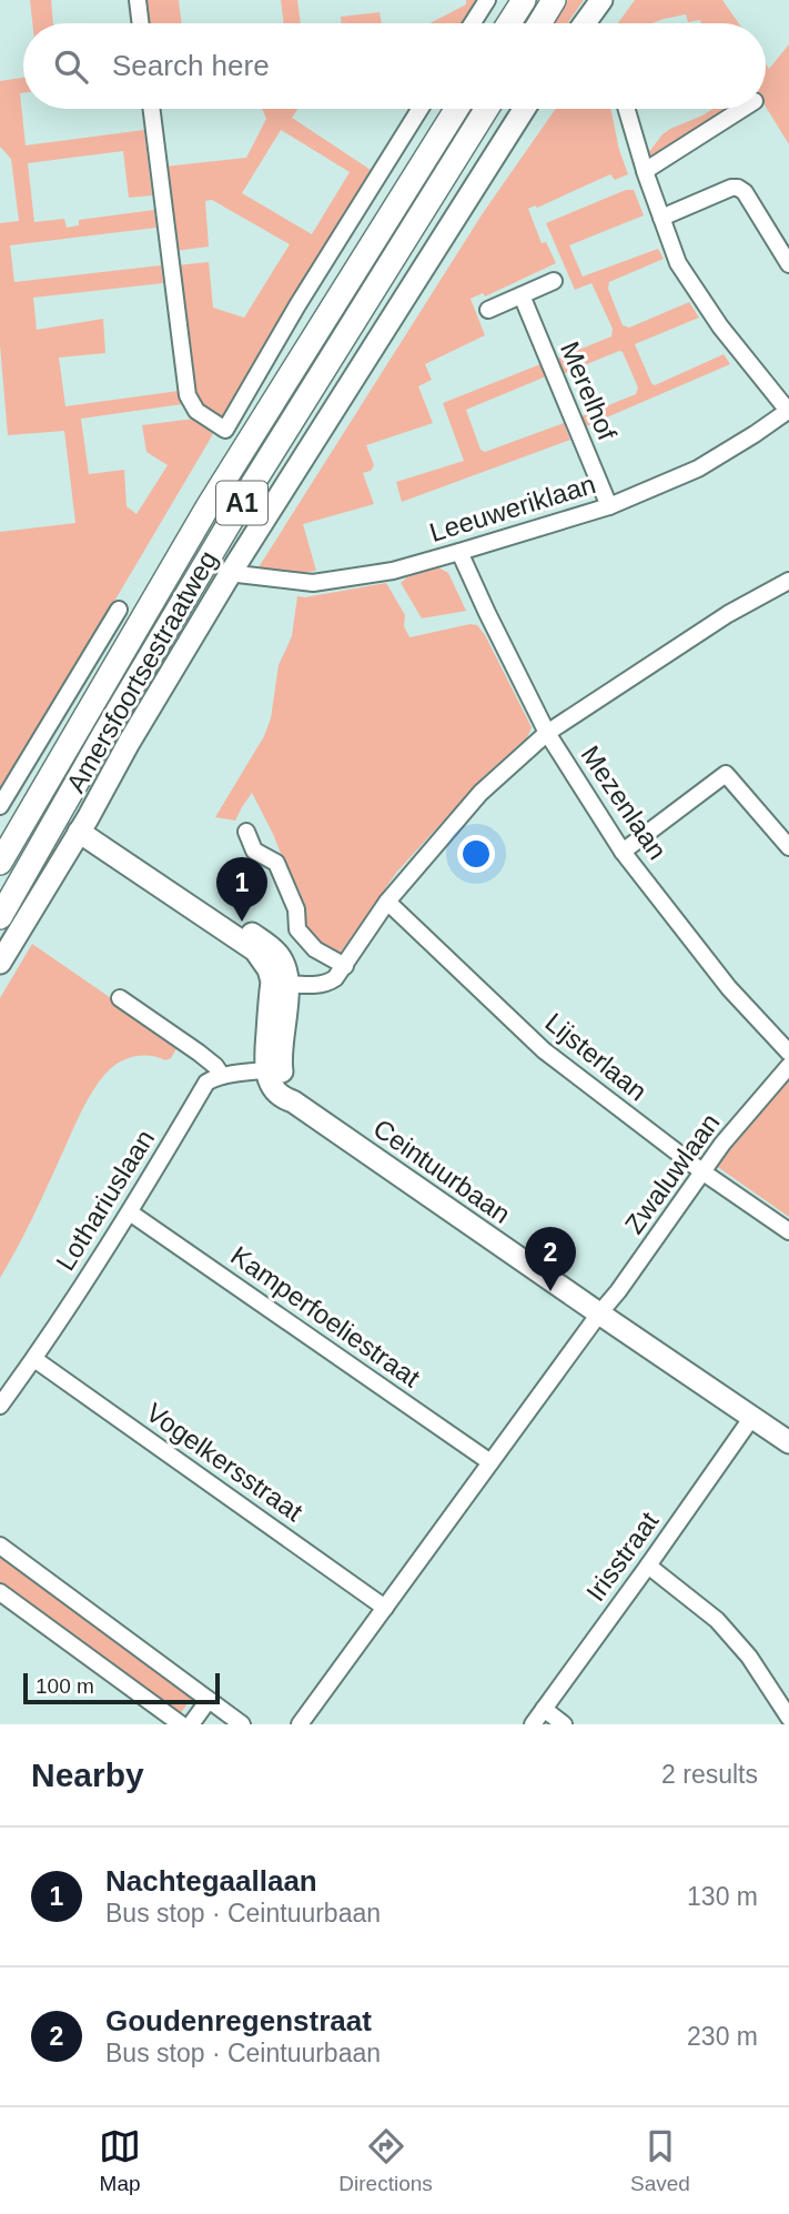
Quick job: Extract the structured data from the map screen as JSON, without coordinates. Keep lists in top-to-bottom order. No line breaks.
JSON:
{"streets":{"highway":["A1"],"main road":["Amersfoortsestraatweg","Ceintuurbaan"],"street":["Merelhof","Leeuweriklaan","Mezenlaan","Lijsterlaan","Zwaluwlaan","Lothariuslaan","Kamperfoeliestraat","Vogelkersstraat","Irisstraat"]},"crossings":[["Merelhof","Leeuweriklaan"],["Leeuweriklaan","Amersfoortsestraatweg"],["Leeuweriklaan","Mezenlaan"],["Lijsterlaan","Zwaluwlaan"],["Ceintuurbaan","Zwaluwlaan"],["Ceintuurbaan","Irisstraat"],["Zwaluwlaan","Kamperfoeliestraat"],["Zwaluwlaan","Vogelkersstraat"],["Lothariuslaan","Kamperfoeliestraat"],["Lothariuslaan","Vogelkersstraat"]],"scale_bar":"100 m","page":{"search":"Search here","pins":["1","2"],"scale":"100 m","heading":["Nearby","2 results"],"list":[{"mark":"1","name":"Nachtegaallaan","note":"Bus stop · Ceintuurbaan","value":"130 m"},{"mark":"2","name":"Goudenregenstraat","note":"Bus stop · Ceintuurbaan","value":"230 m"}],"nav":["Map","Directions","Saved"]}}
